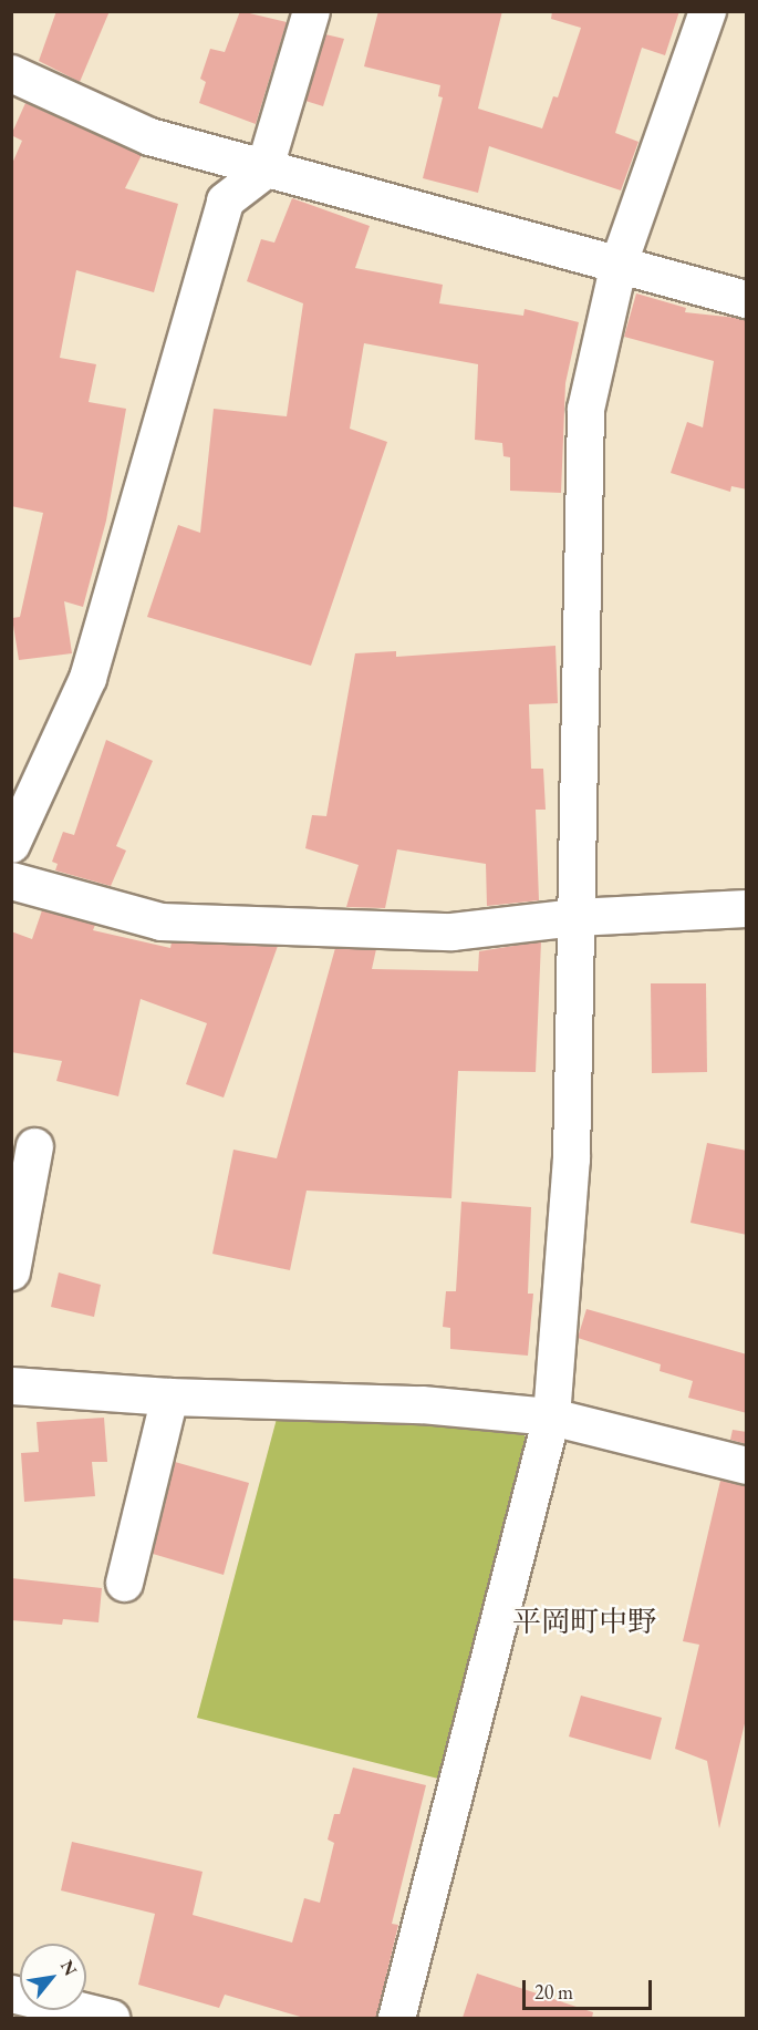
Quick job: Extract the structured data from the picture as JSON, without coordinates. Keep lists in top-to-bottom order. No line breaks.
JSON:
{"districts":["平岡町中野"],"scale_bar":"20 m","north":"top right"}
